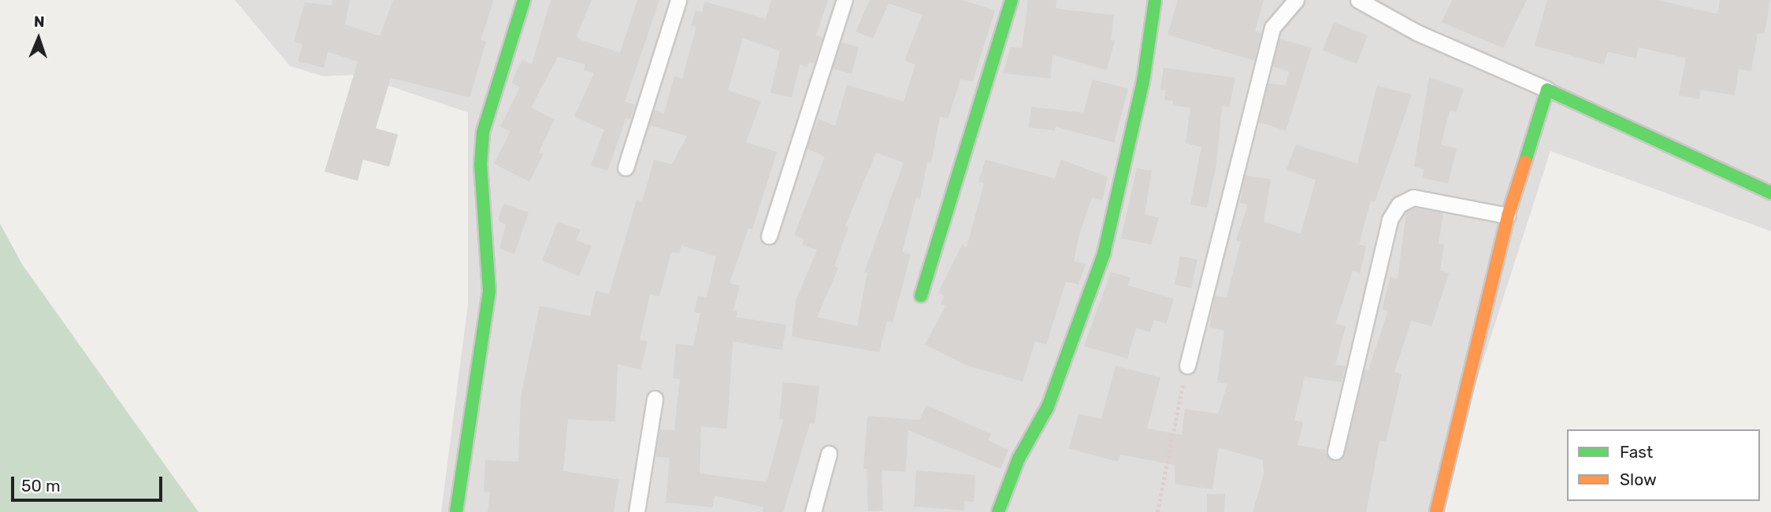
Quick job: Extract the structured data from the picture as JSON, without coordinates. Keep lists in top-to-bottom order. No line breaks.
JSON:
{"legend":["Fast","Slow"],"scale_bar":"50 m","north":"top"}
